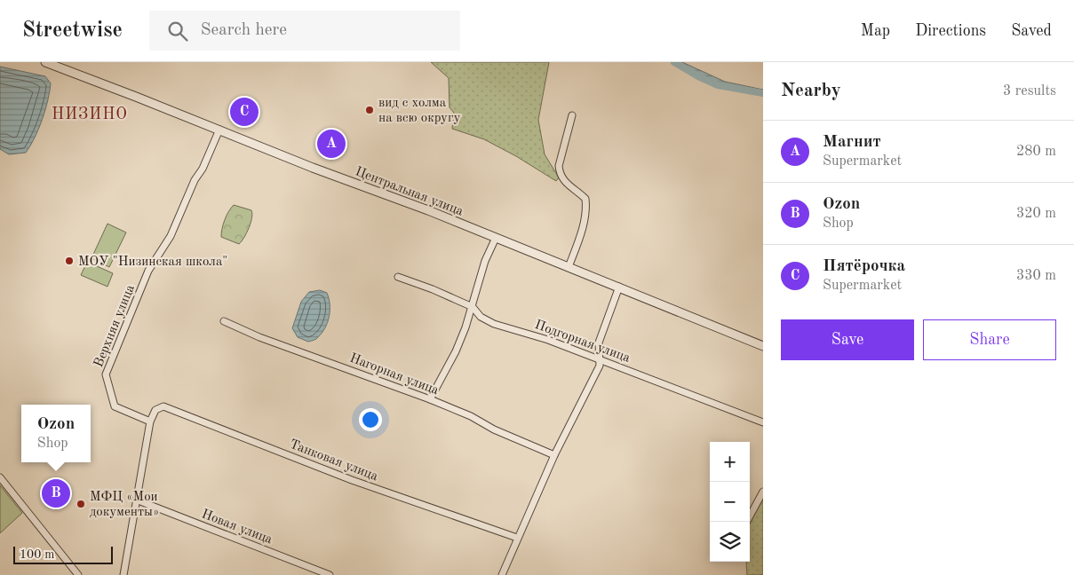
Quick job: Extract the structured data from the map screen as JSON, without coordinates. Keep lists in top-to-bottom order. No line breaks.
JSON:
{"streets":{"street":["Центральная улица","Верхняя улица","Подгорная улица","Нагорная улица","Танковая улица","Новая улица"]},"crossings":[["Центральная улица","Верхняя улица"],["Верхняя улица","Танковая улица"]],"districts":["НИЗИНО"],"places":["вид с холма на всю округу","МОУ \"Низинская школа\"","МФЦ «Мои документы»"],"scale_bar":"100 m","page":{"header":"Streetwise","search":"Search here","nav":["Map","Directions","Saved"],"heading":["Nearby","3 results"],"pins":["C","A","B"],"list":[{"mark":"A","name":"Магнит","note":"Supermarket","value":"280 m"},{"mark":"B","name":"Ozon","note":"Shop","value":"320 m"},{"mark":"C","name":"Пятёрочка","note":"Supermarket","value":"330 m"}],"buttons":["Save","Share"],"popup":["Ozon","Shop"],"map_buttons":["+","−"],"scale":"100 m"}}
